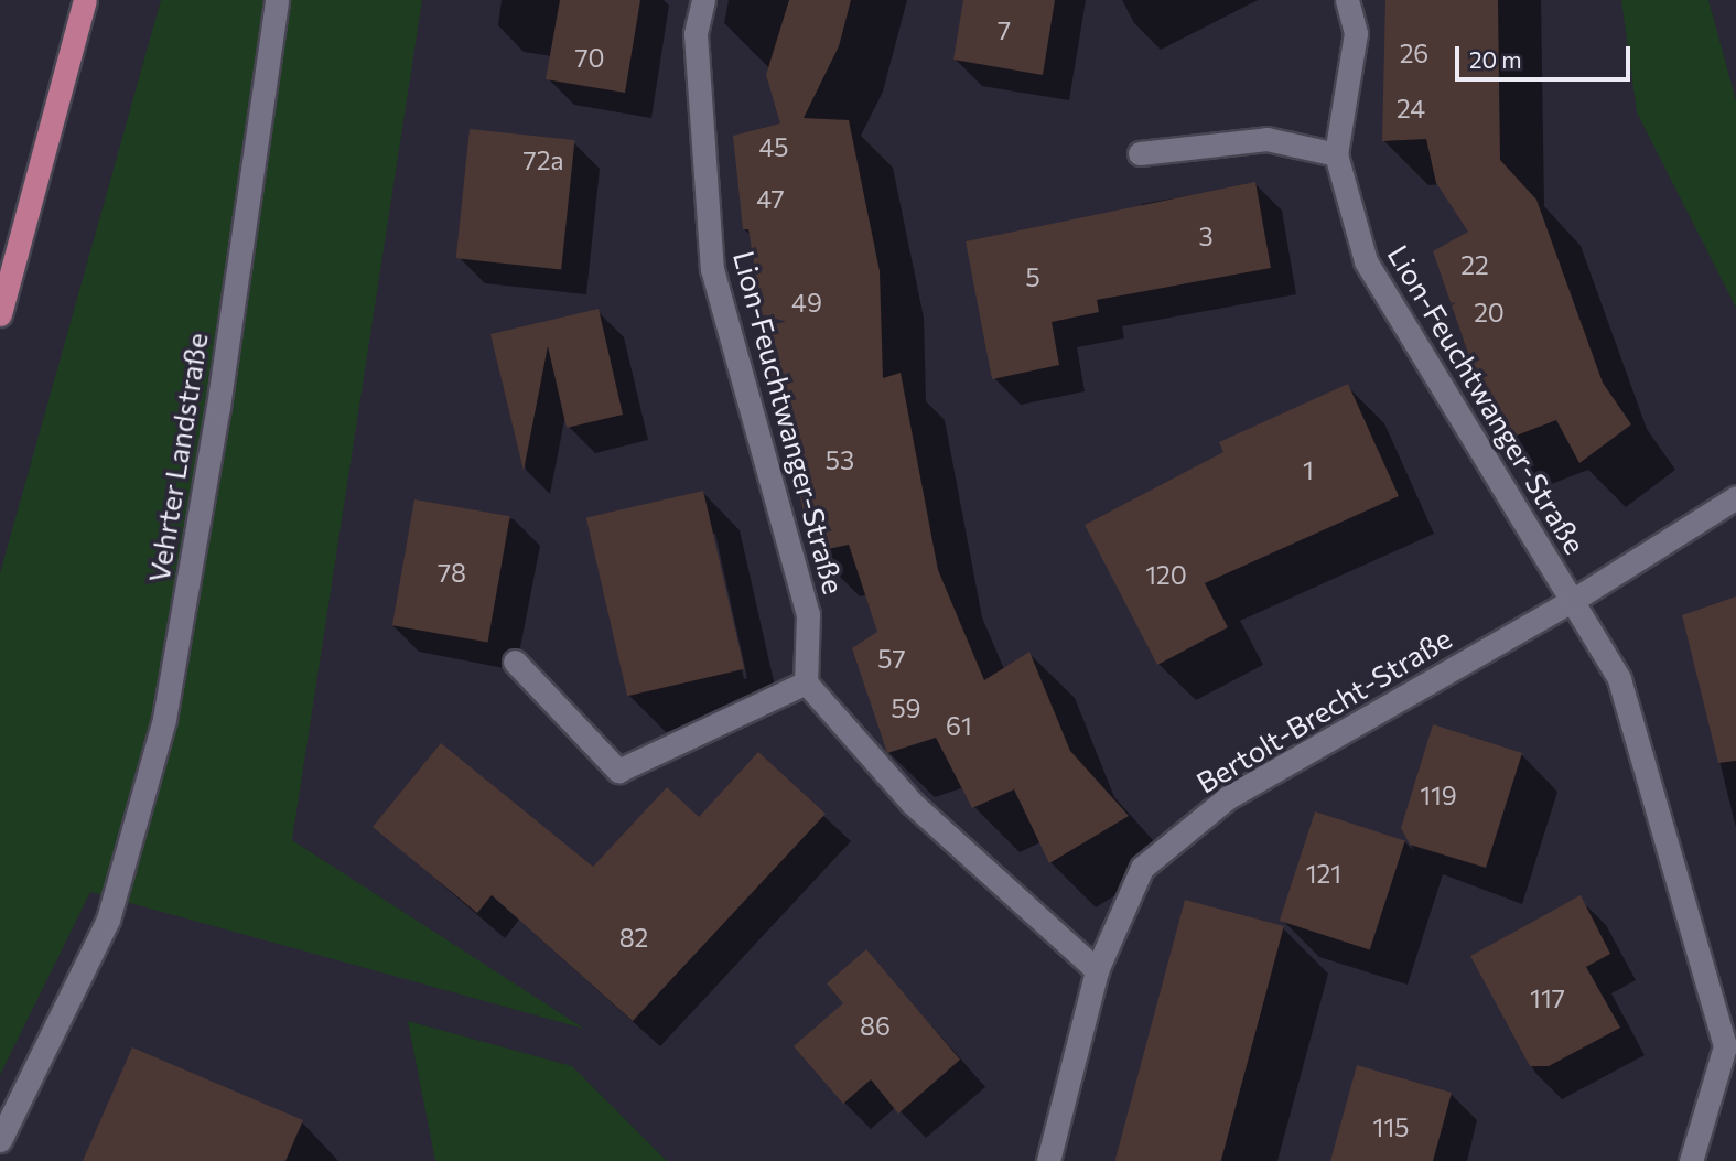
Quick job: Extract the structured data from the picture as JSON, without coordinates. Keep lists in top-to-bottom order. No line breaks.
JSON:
{"streets":{"street":["Lion-Feuchtwanger-Straße","Vehrter Landstraße","Bertolt-Brecht-Straße"]},"crossings":[["Lion-Feuchtwanger-Straße","Bertolt-Brecht-Straße"]],"house_numbers":["7","26","70","24","45","72a","47","3","22","5","49","20","53","1","78","120","57","59","61","119","121","82","117","86","115"],"scale_bar":"20 m"}
